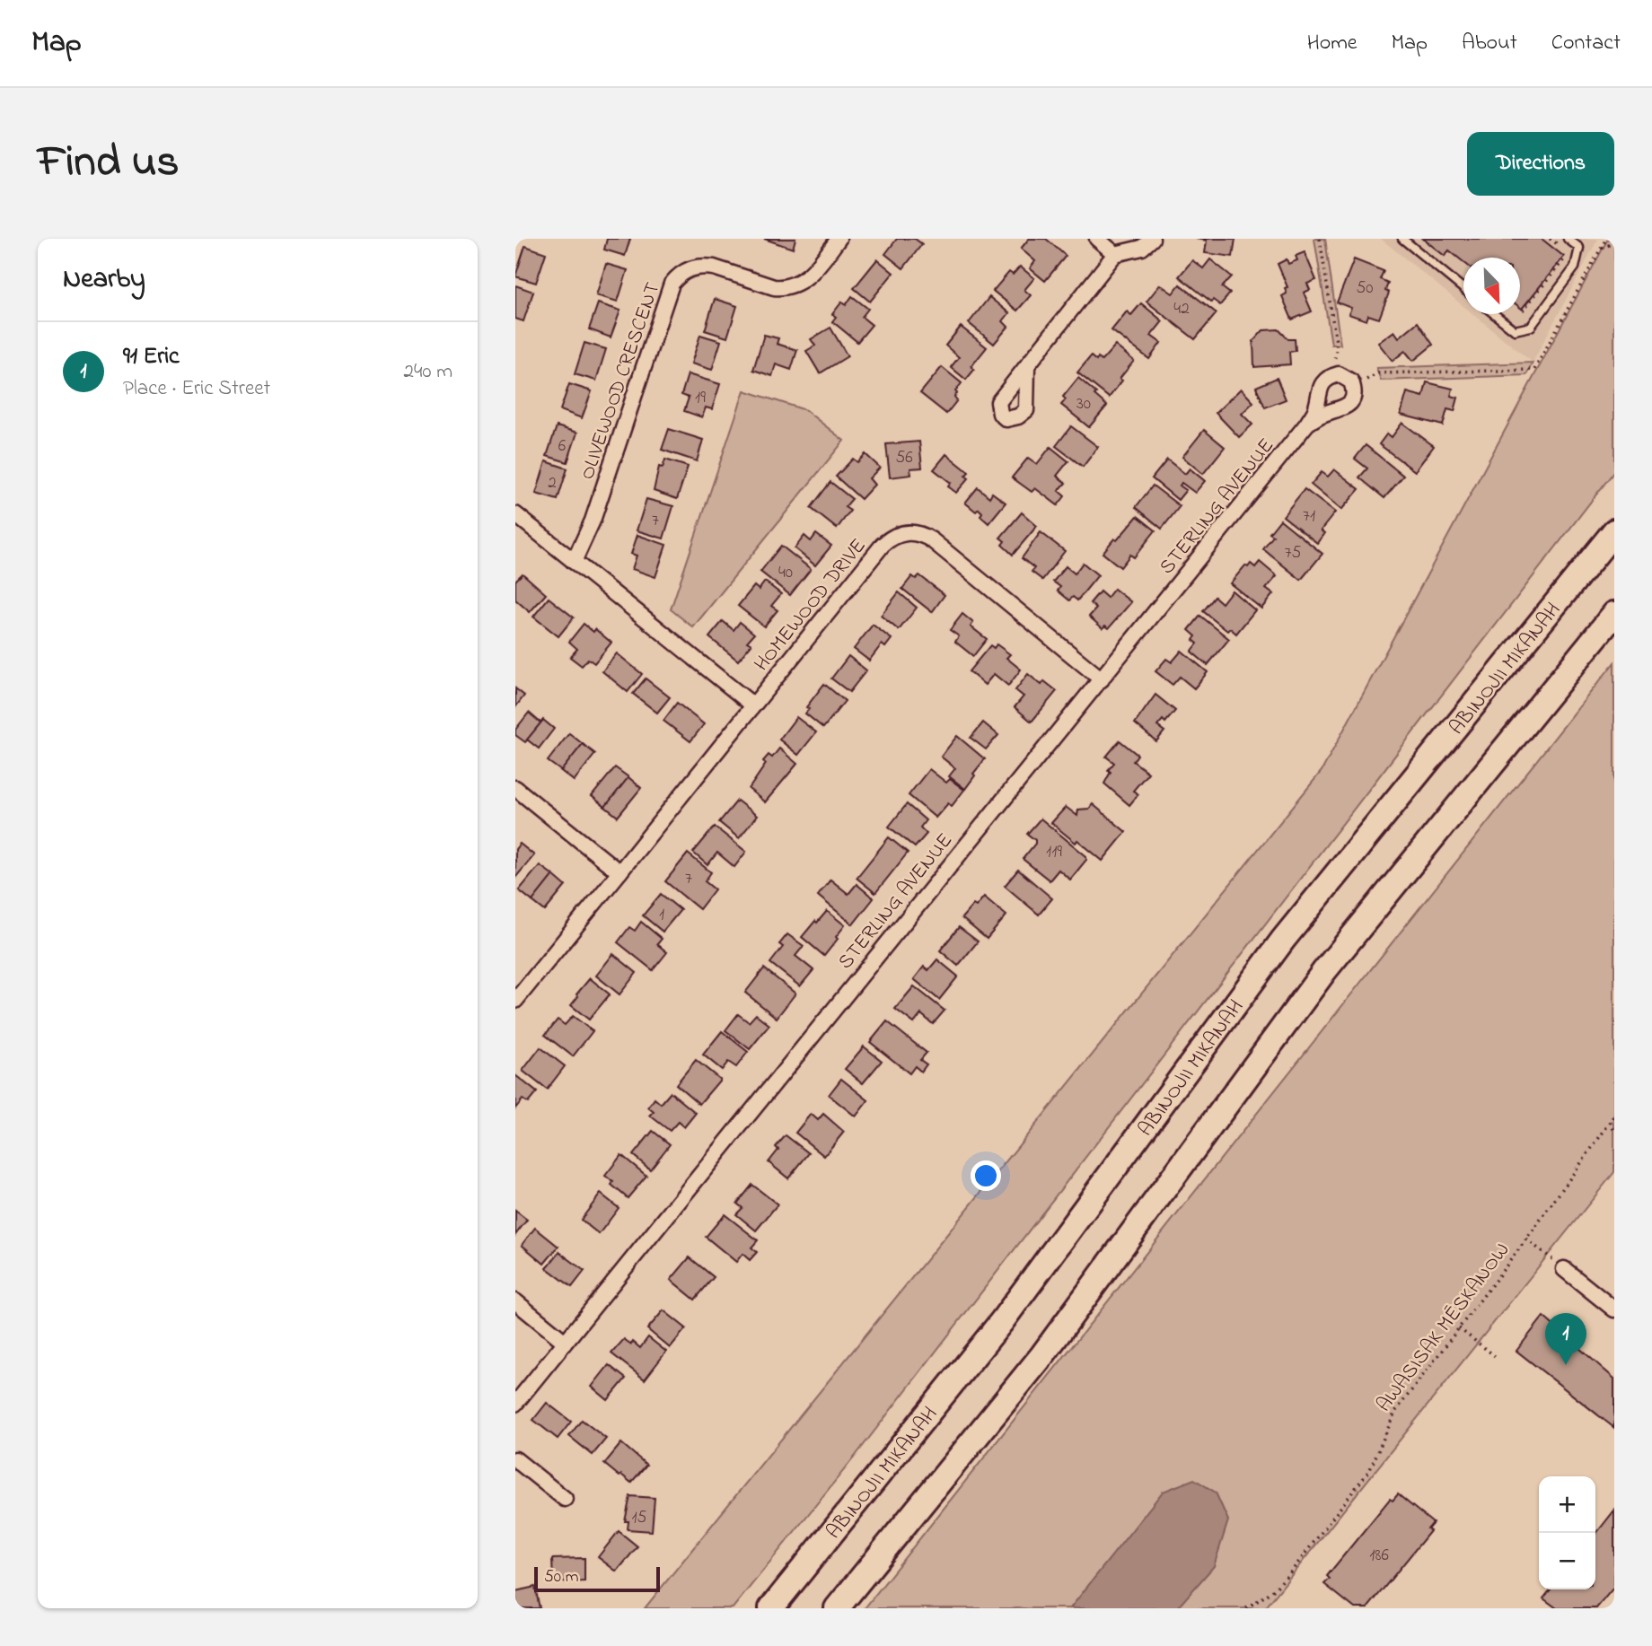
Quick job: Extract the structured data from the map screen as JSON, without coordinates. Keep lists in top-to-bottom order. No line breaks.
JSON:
{"streets":{"main road":["ABINOJII MIKANAH"],"street":["OLIVEWOOD CRESCENT","STERLING AVENUE","HOMEWOOD DRIVE"],"path":["AWASISAK MĒSKANOW"]},"crossings":[["STERLING AVENUE","HOMEWOOD DRIVE"]],"house_numbers":["50","42","19","30","6","56","2","71","7","75","40","119","7","1","15","186"],"scale_bar":"50 m","north":"bottom right","page":{"header":"Map","nav":["Home","Map","About","Contact"],"title":"Find us","buttons":"Directions","heading":"Nearby","list":[{"mark":"1","name":"91 Eric","note":"Place · Eric Street","value":"240 m"}],"pins":"1","map_buttons":["+","−"],"scale":"50 m"}}
